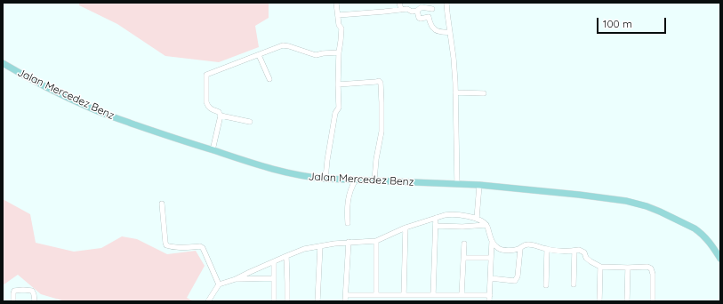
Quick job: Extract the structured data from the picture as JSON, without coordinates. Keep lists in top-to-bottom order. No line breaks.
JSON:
{"streets":{"main road":["Jalan Mercedez Benz"]},"scale_bar":"100 m"}
